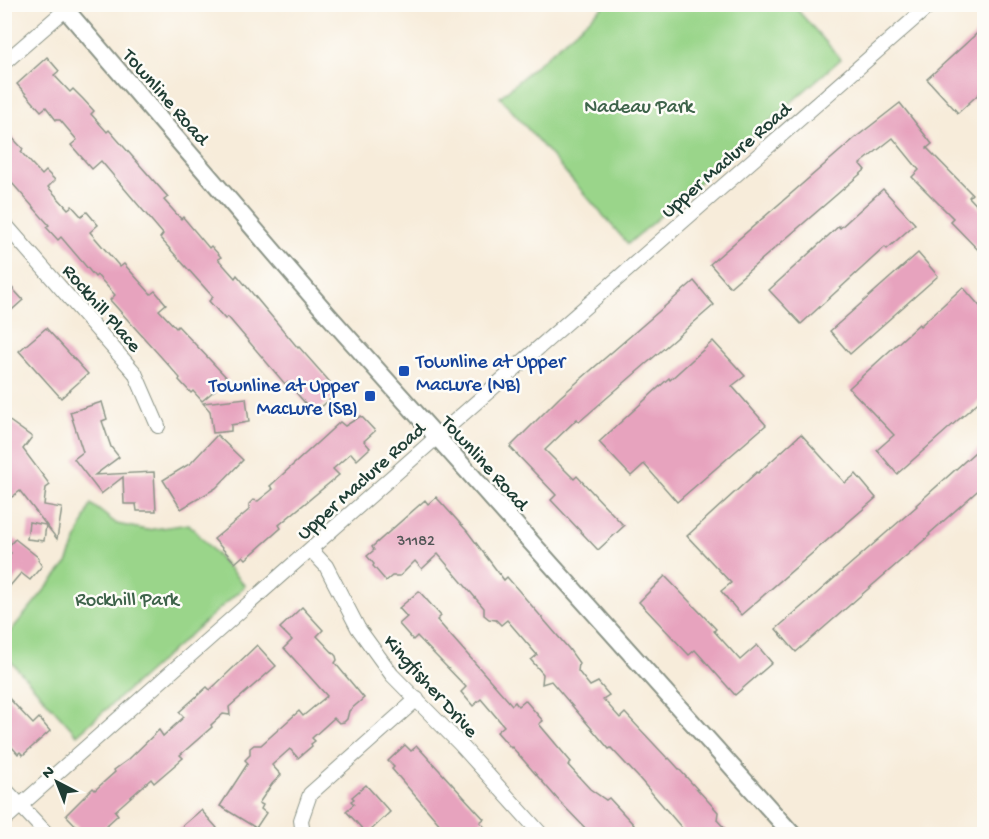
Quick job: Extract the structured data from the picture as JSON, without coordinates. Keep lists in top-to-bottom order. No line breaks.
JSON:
{"streets":{"street":["Townline Road","Upper Maclure Road","Rockhill Place","Kingfisher Drive"]},"crossings":[["Townline Road","Upper Maclure Road"],["Upper Maclure Road","Kingfisher Drive"]],"parks":["Nadeau Park","Rockhill Park"],"places":{"transit":["Townline at Upper MacLure (NB)","Townline at Upper MacLure (SB)"]},"house_numbers":["31182"],"north":"top left"}
